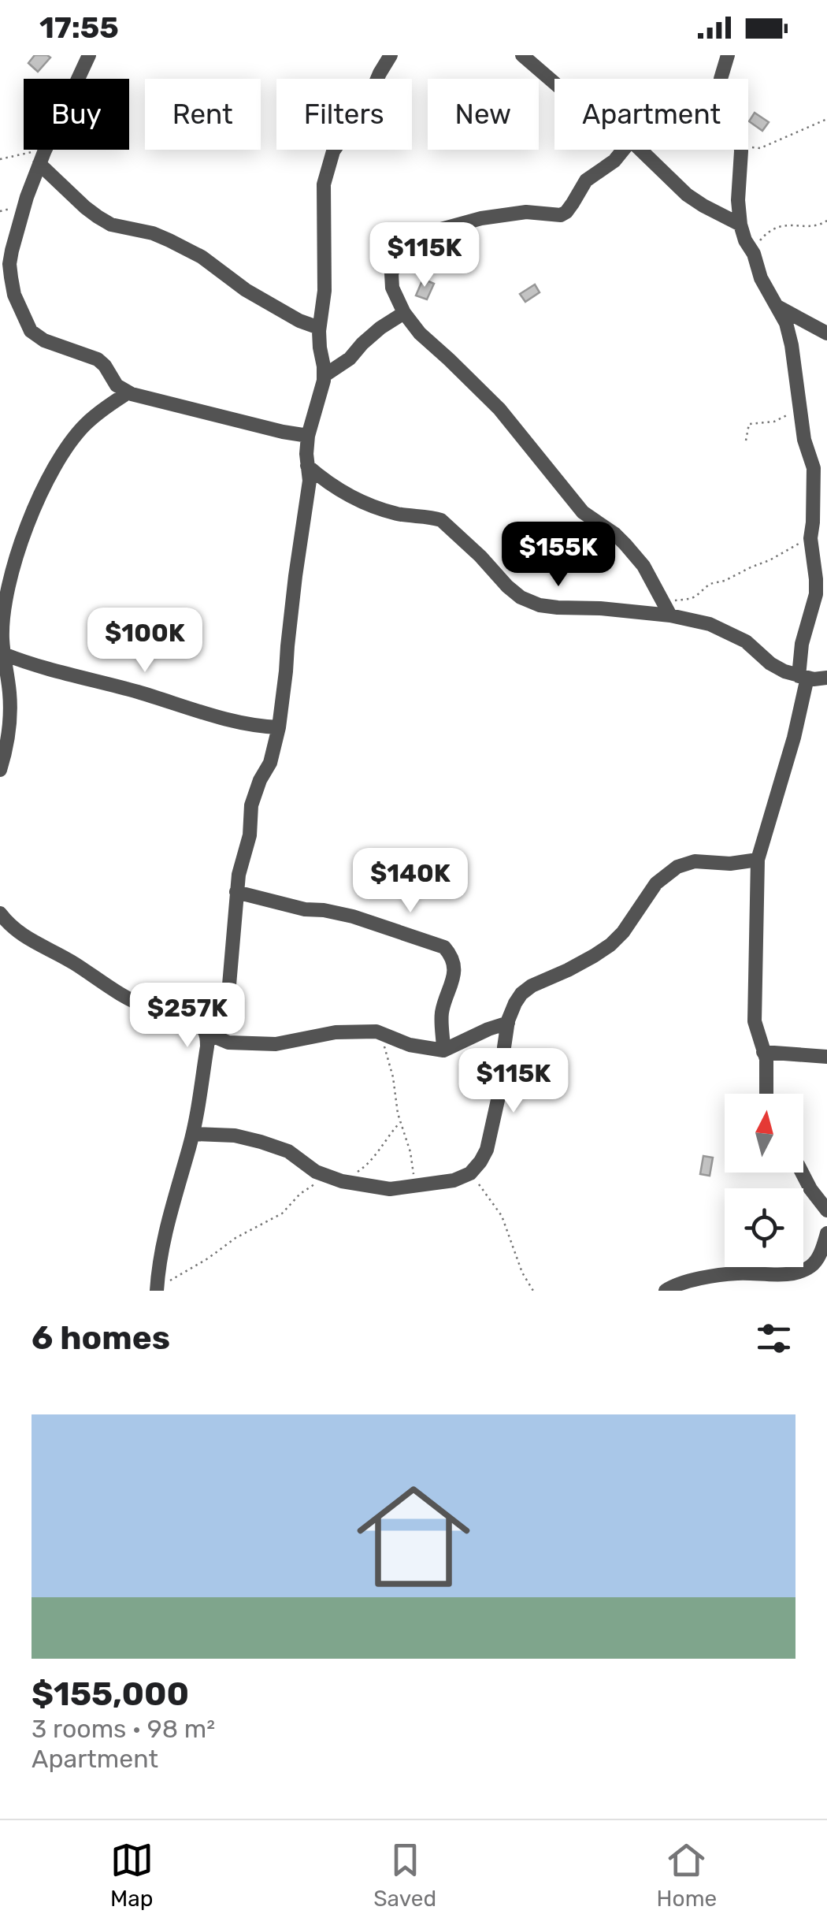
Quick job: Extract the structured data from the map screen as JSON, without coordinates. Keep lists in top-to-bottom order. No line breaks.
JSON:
{"north":"top","page":{"status":"17:55","chip":["Buy","Rent","Filters","New","Apartment"],"price":["$115K","$155K","$100K","$140K","$257K","$115K"],"heading":"6 homes","list":[{"name":"$155,000","note":"3 rooms · 98 m² · Apartment"}],"tabs":["Map","Saved","Home"]}}
